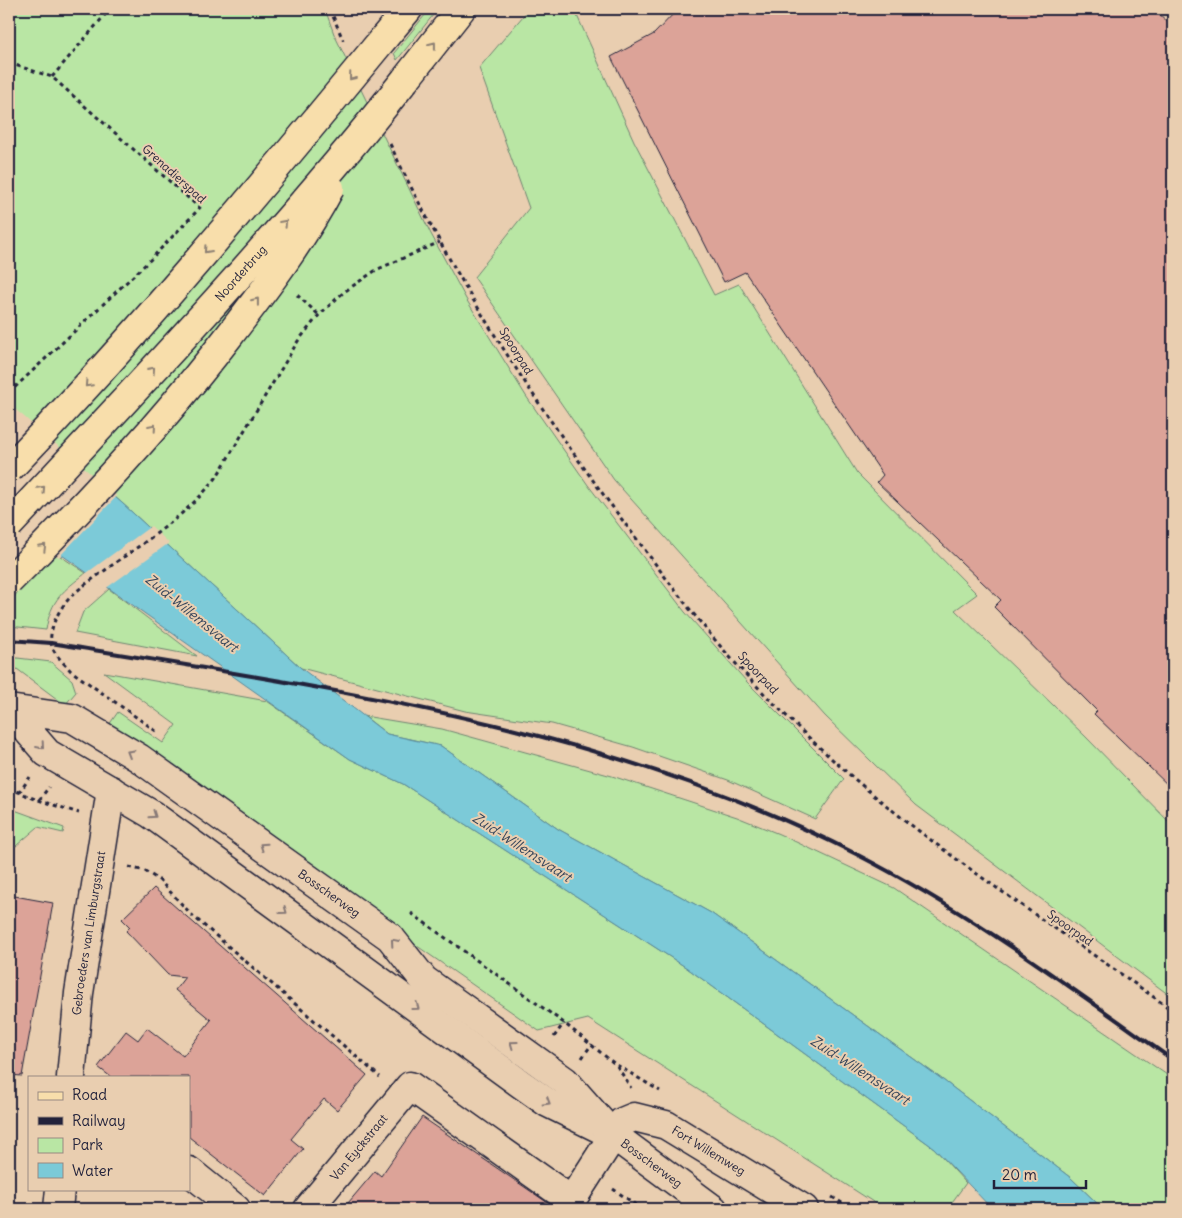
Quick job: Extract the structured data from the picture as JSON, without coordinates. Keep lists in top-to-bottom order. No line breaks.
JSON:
{"streets":{"main road":["Noorderbrug"],"street":["Bosscherweg","Gebroeders van Limburgstraat","Van Eyckstraat","Fort Willemweg"],"path":["Grenadierspad","Spoorpad"]},"crossings":[["Bosscherweg","Gebroeders van Limburgstraat"],["Bosscherweg","Fort Willemweg"]],"water":["Zuid-Willemsvaart"],"legend":["Road","Railway","Park","Water"],"scale_bar":"20 m"}
